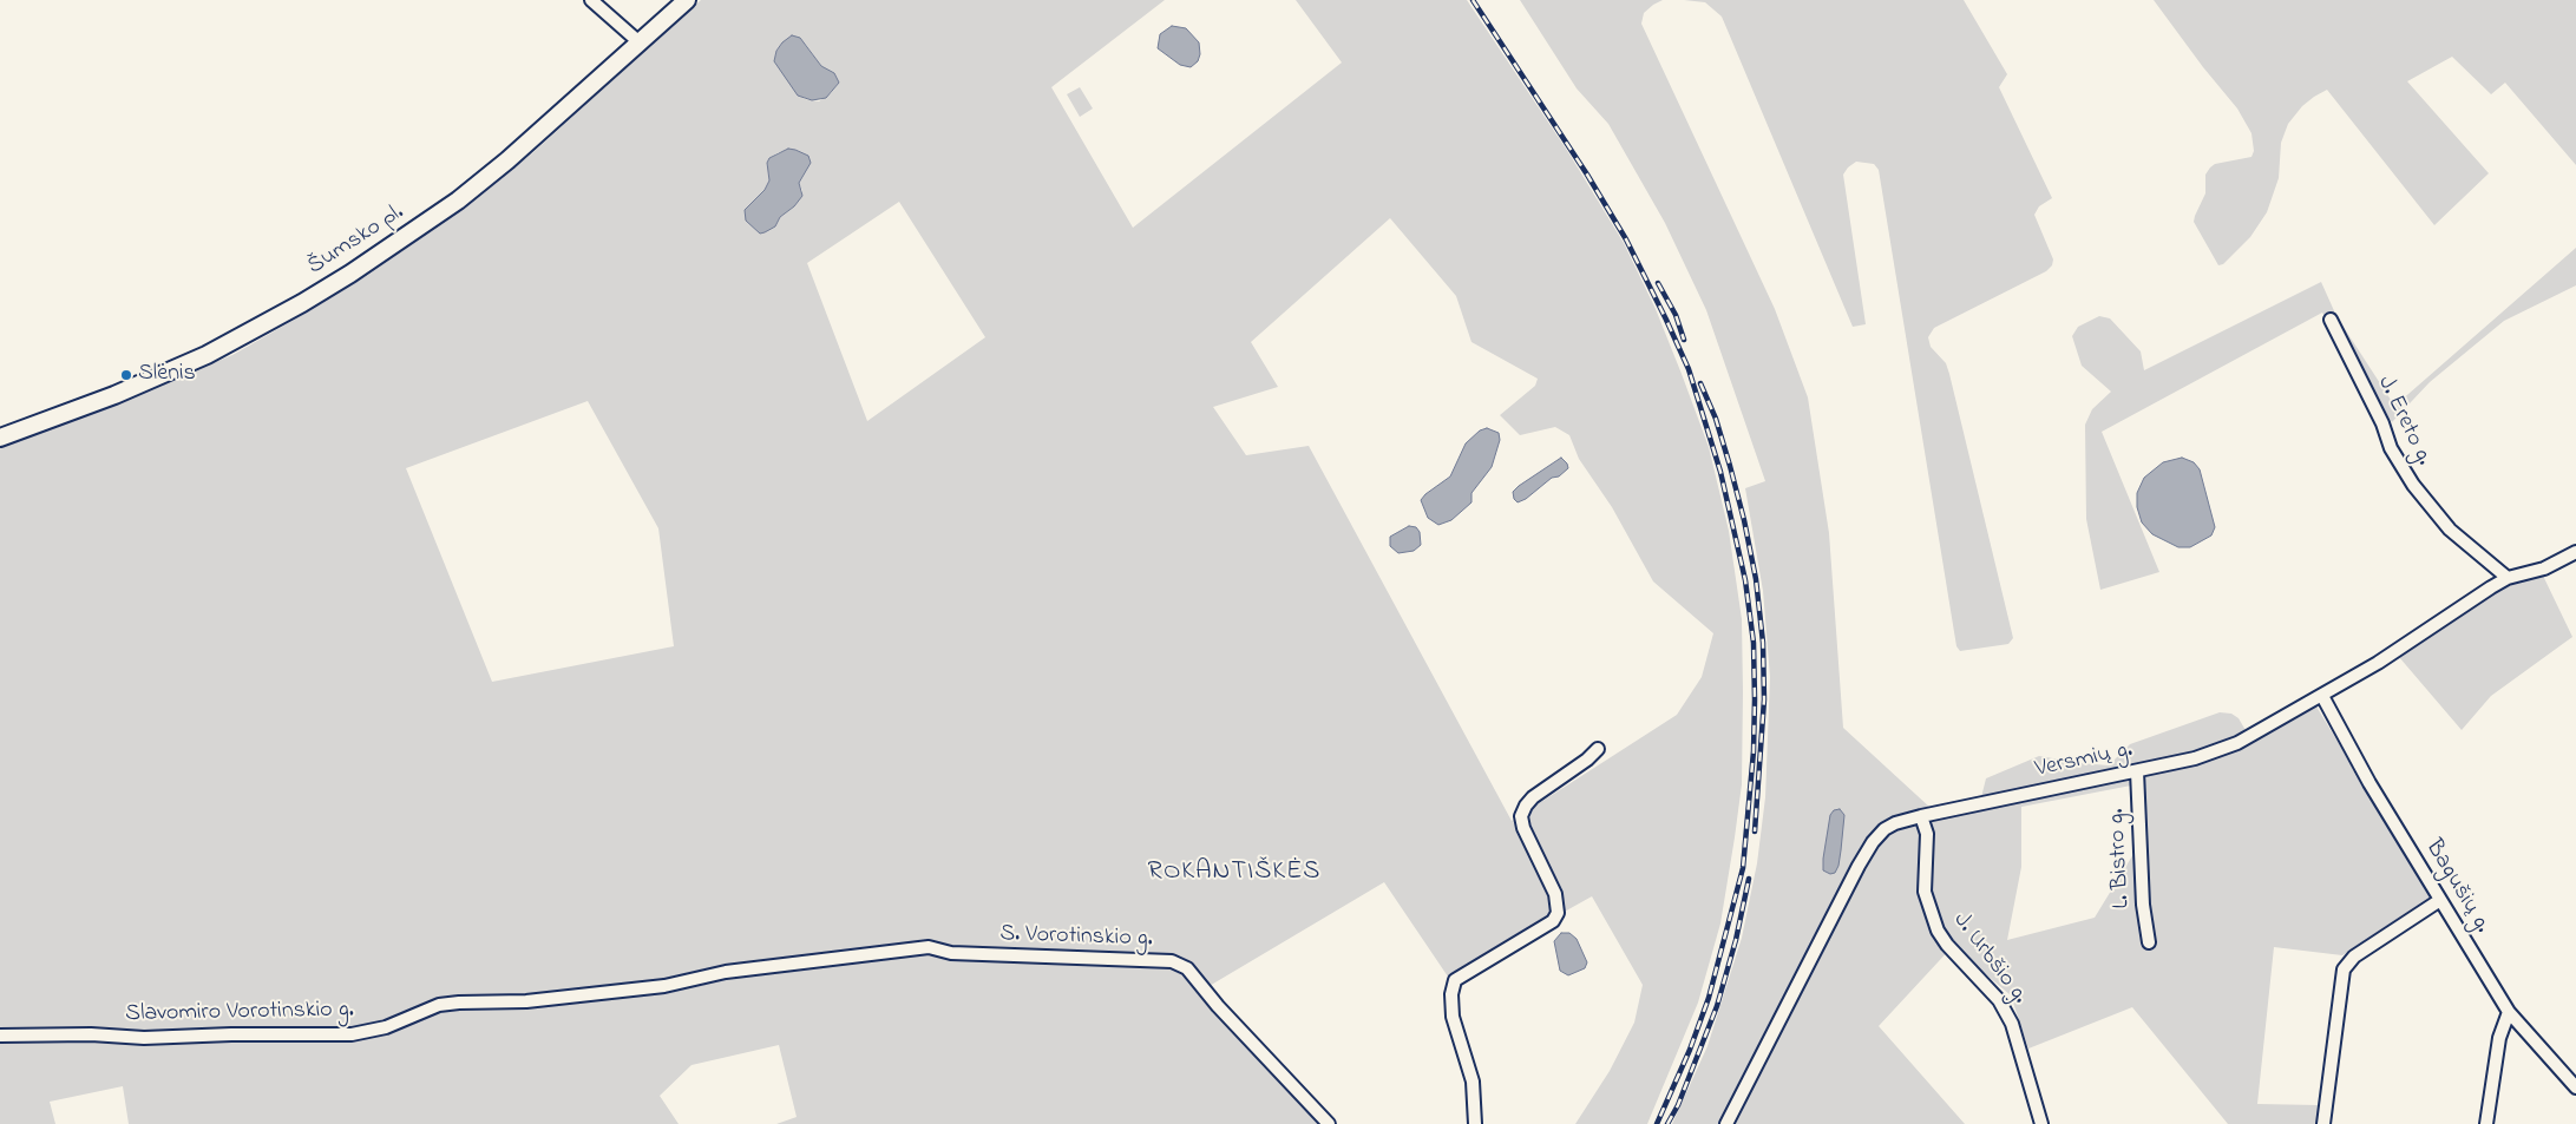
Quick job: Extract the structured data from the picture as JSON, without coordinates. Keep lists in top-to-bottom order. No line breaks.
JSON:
{"streets":{"main road":["Šumsko pl."],"street":["J. Ereto g.","Versmių g.","L. Bistro g.","Bagušių g.","S. Vorotinskio g.","J. Urbšio g.","Slavomiro Vorotinskio g."]},"crossings":[["J. Ereto g.","Versmių g."],["Versmių g.","L. Bistro g."],["Versmių g.","Bagušių g."],["Versmių g.","J. Urbšio g."],["S. Vorotinskio g.","Slavomiro Vorotinskio g."]],"districts":["ROKANTIŠKĖS"],"places":["Slėnis"]}
